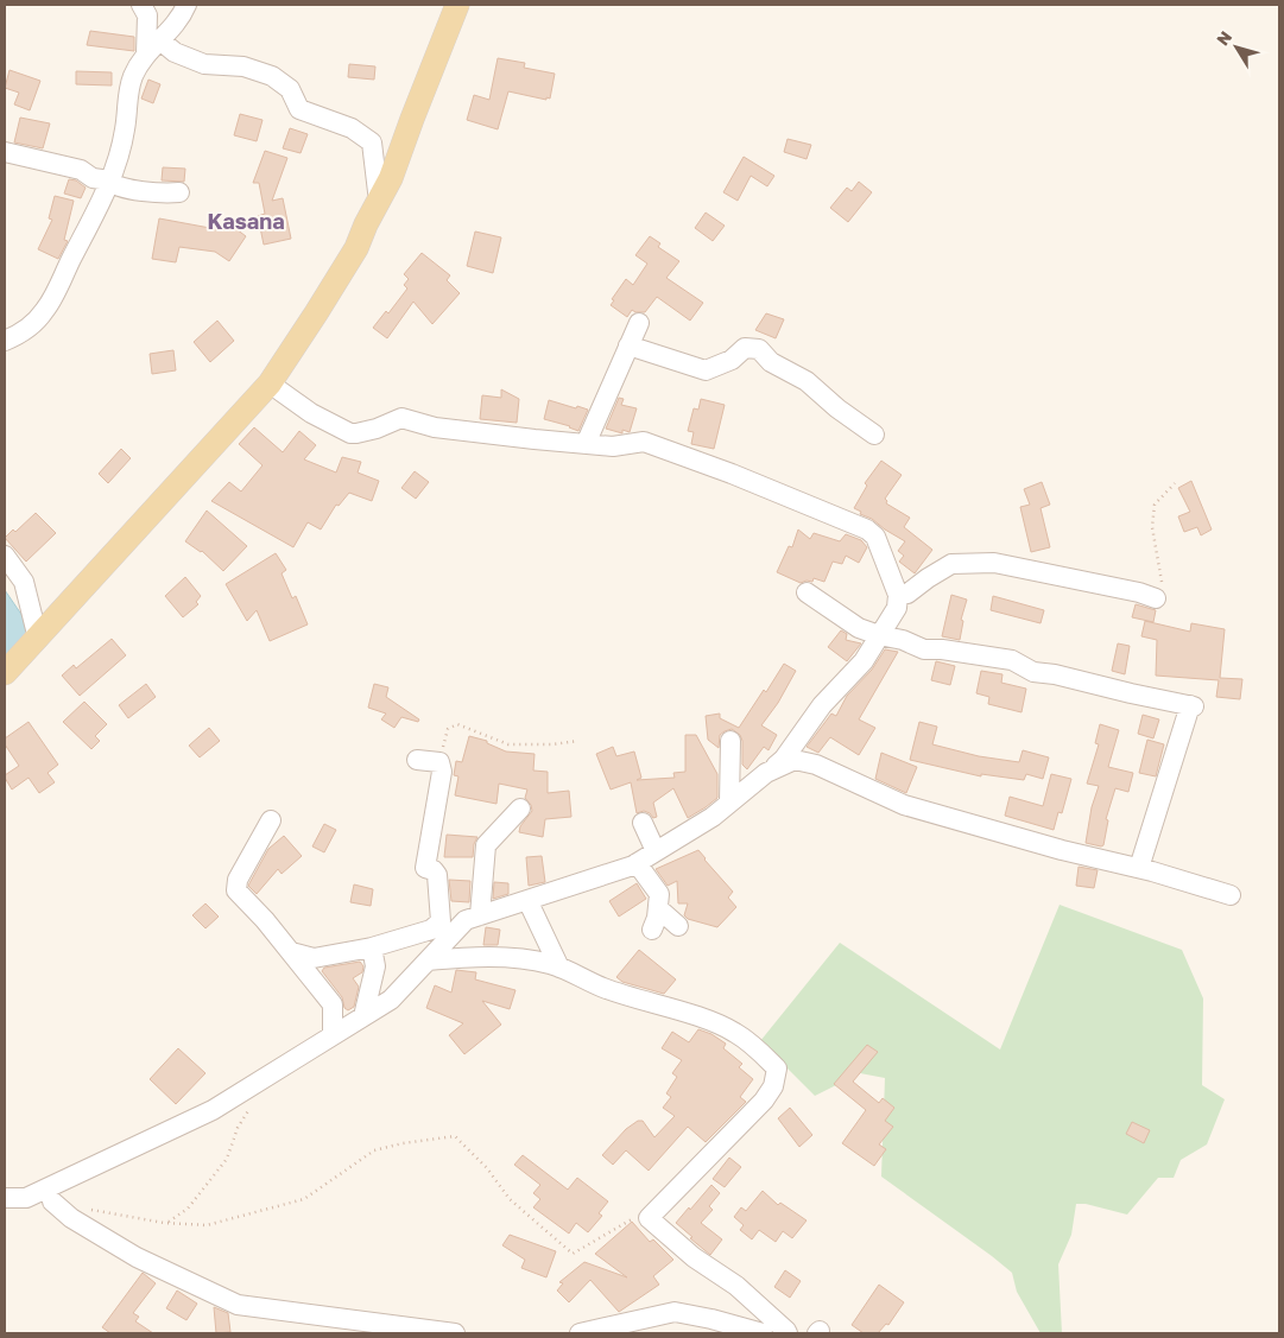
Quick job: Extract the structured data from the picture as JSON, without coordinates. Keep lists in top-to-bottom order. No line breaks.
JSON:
{"districts":["Kasana"],"north":"top left"}
